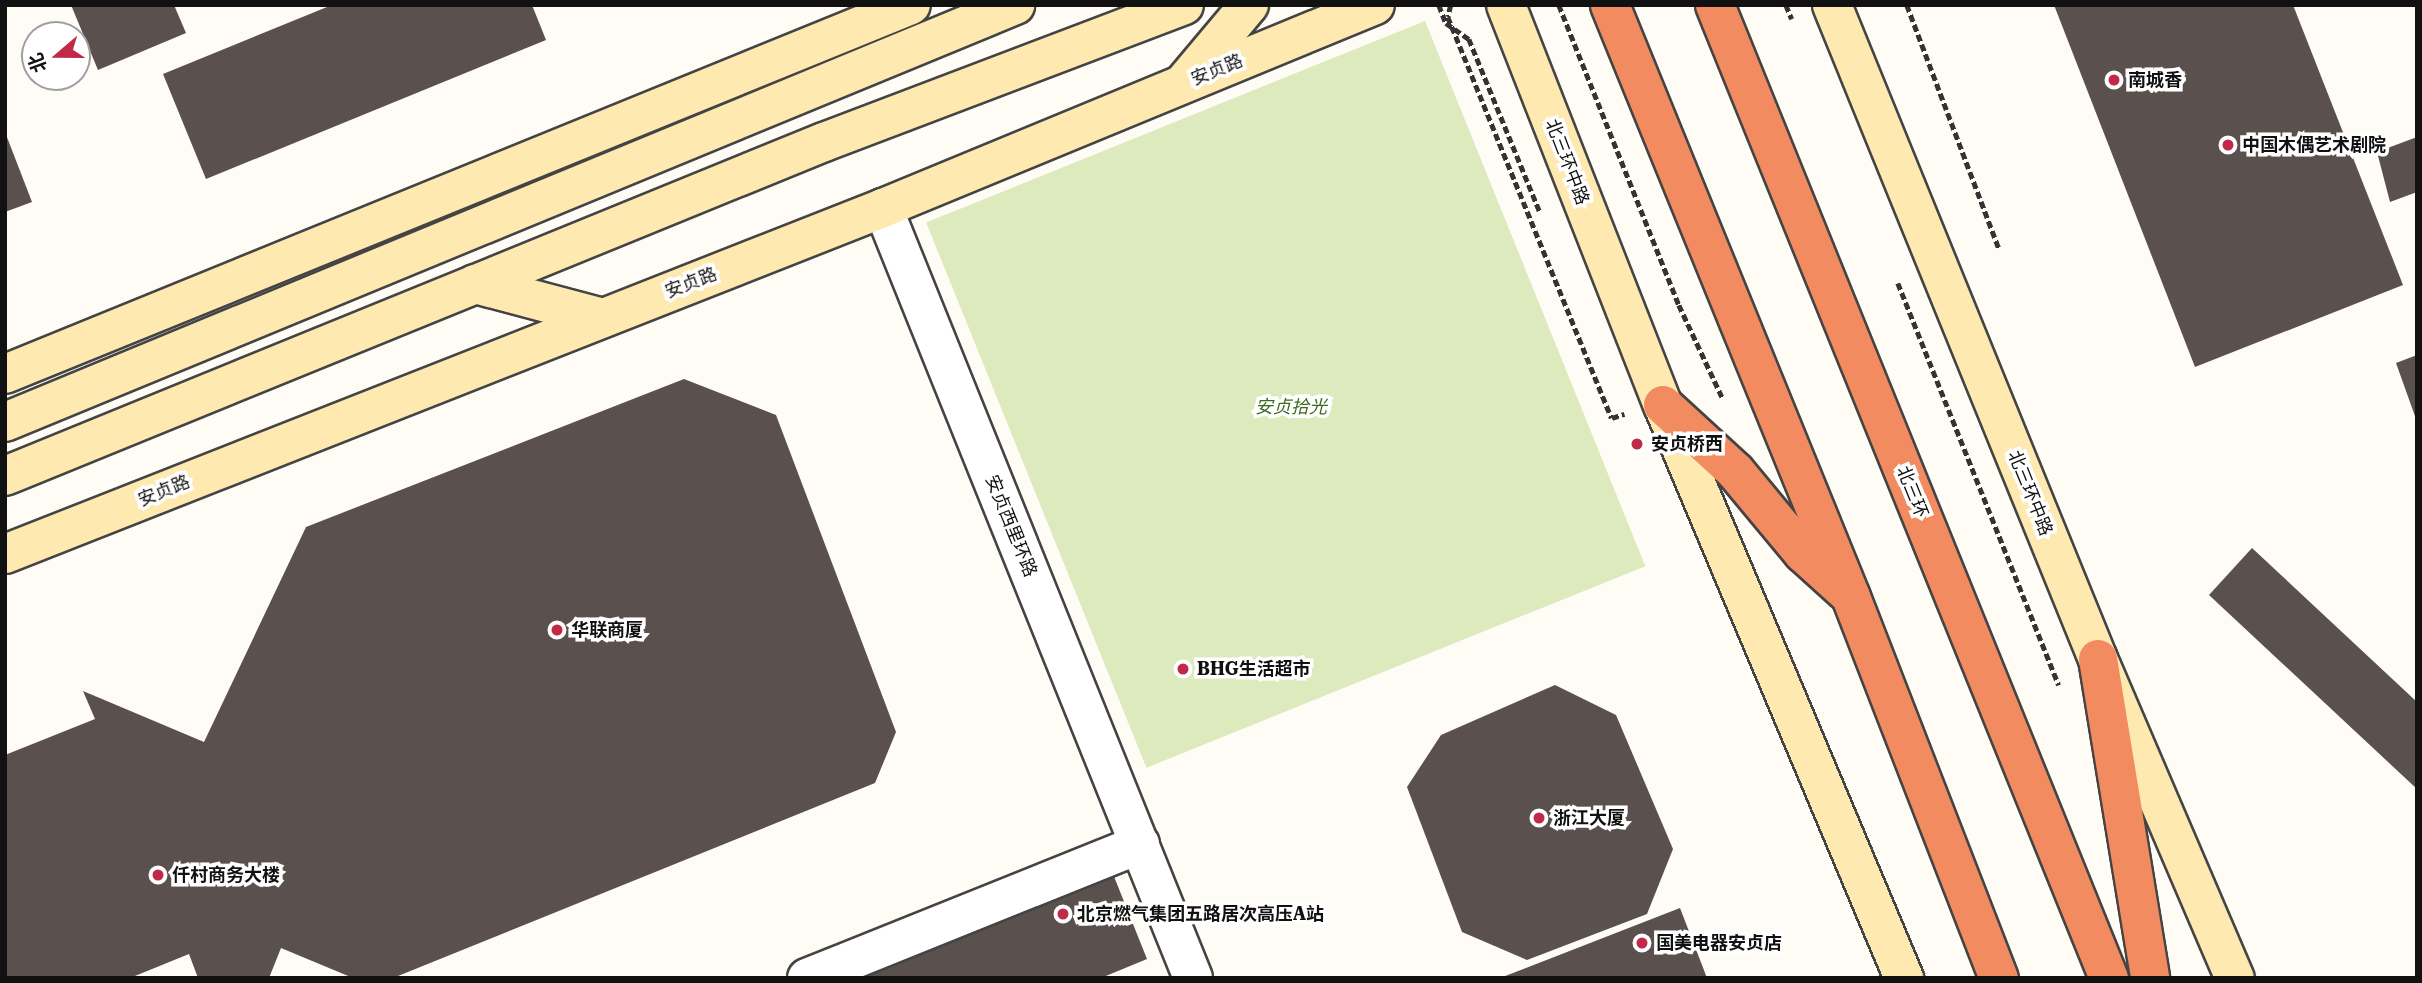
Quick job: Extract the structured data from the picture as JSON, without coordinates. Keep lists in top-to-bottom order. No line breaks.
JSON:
{"streets":{"highway":["北三环"],"street":["安贞路","北三环中路","安贞西里环路"]},"crossings":[["安贞路","安贞西里环路"]],"parks":["安贞拾光"],"places":["南城香","中国木偶艺术剧院","安贞桥西","华联商厦","BHG生活超市","浙江大厦","仟村商务大楼","北京燃气集团五路居次高压A站","国美电器安贞店"],"north":"left"}
